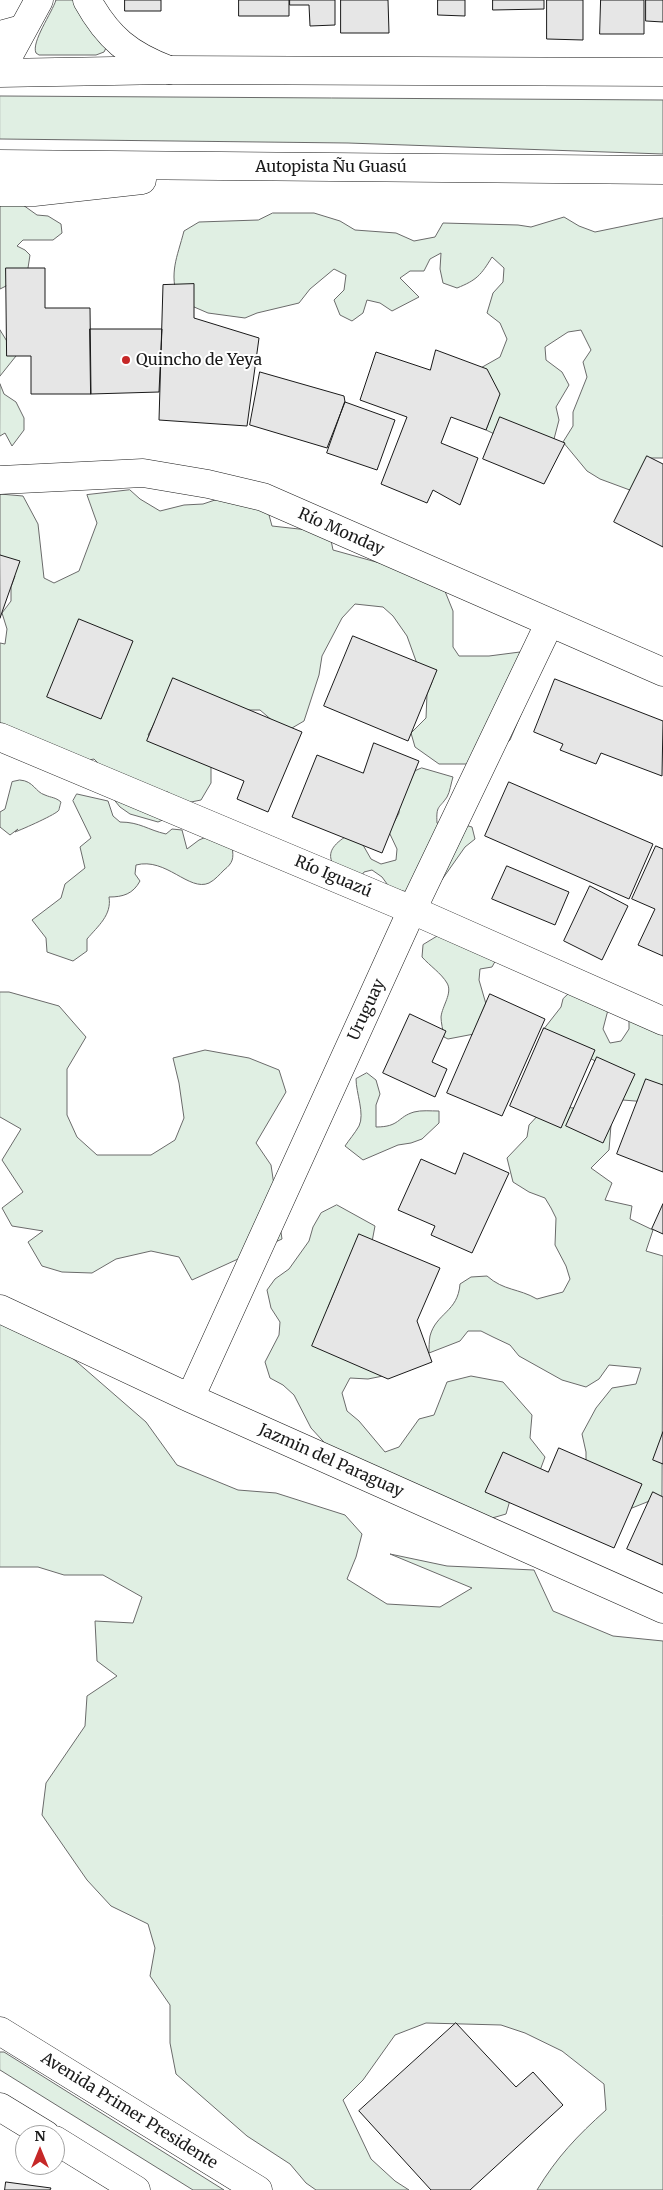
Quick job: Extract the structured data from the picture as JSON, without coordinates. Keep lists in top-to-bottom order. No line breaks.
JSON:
{"streets":{"main road":["Autopista Ñu Guasú","Río Monday","Río Iguazú","Uruguay","Jazmin del Paraguay","Avenida Primer Presidente"]},"crossings":[["Río Monday","Uruguay"],["Río Iguazú","Uruguay"],["Uruguay","Jazmin del Paraguay"]],"places":["Quincho de Yeya"],"north":"top"}
